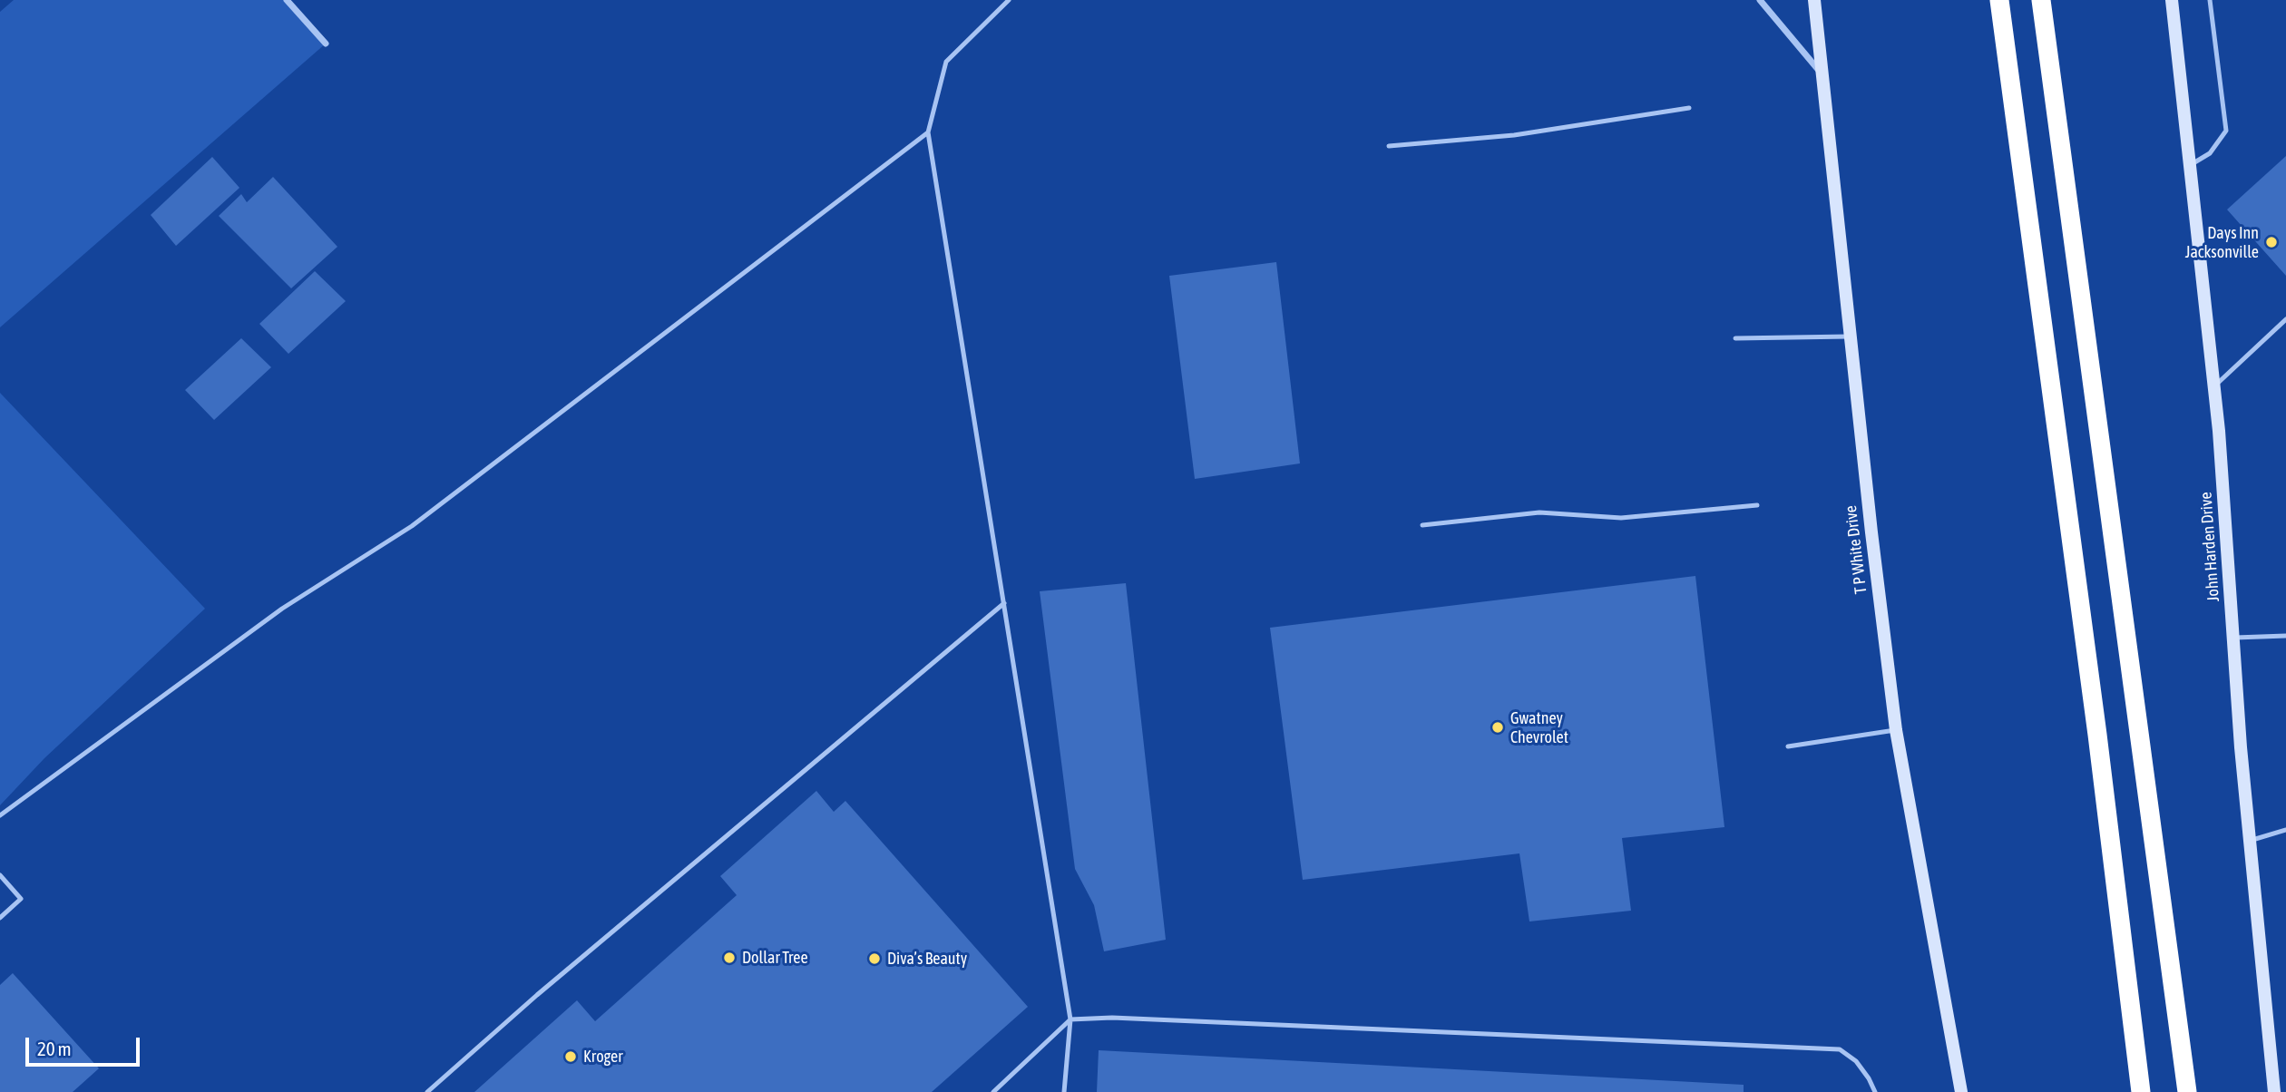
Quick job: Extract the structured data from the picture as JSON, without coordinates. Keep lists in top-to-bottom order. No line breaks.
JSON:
{"streets":{"main road":["John Harden Drive","T P White Drive"]},"places":["Days Inn Jacksonville","Gwatney Chevrolet","Dollar Tree","Diva’s Beauty","Kroger"],"scale_bar":"20 m"}
